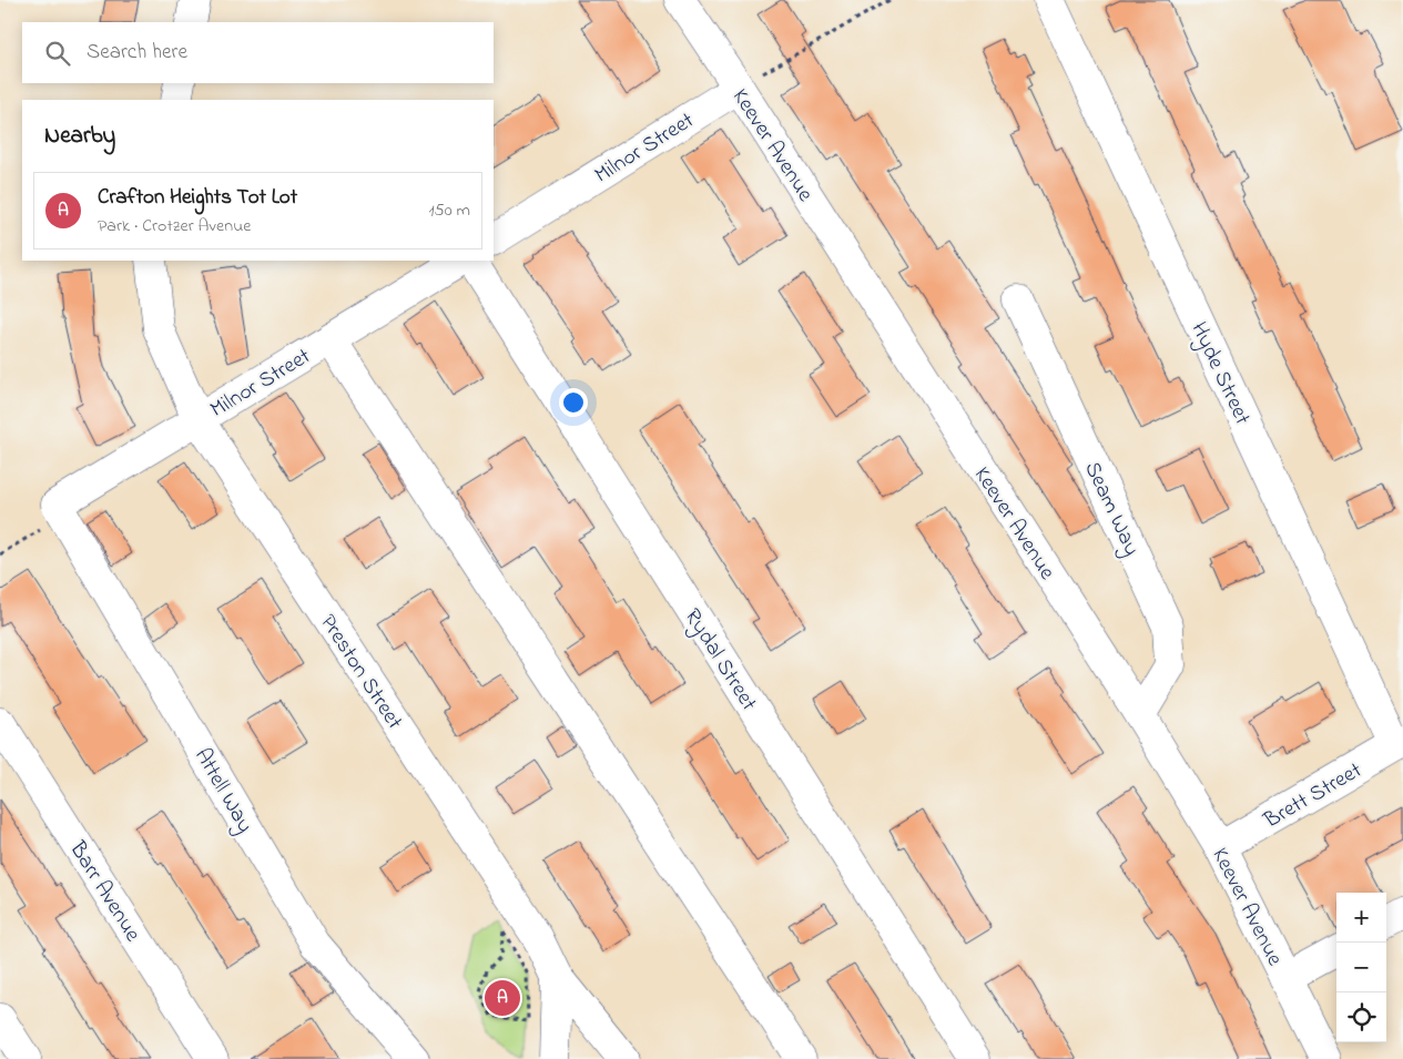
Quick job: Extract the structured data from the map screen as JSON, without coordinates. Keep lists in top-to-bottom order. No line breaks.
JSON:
{"streets":{"street":["Keever Avenue","Milnor Street","Hyde Street","Seam Way","Rydal Street","Preston Street","Attell Way","Brett Street","Barr Avenue"]},"crossings":[["Keever Avenue","Milnor Street"],["Keever Avenue","Seam Way"],["Keever Avenue","Brett Street"],["Milnor Street","Preston Street"],["Milnor Street","Attell Way"],["Hyde Street","Brett Street"]],"page":{"search":"Search here","heading":"Nearby","list":[{"mark":"A","name":"Crafton Heights Tot Lot","note":"Park · Crotzer Avenue","value":"150 m"}],"map_buttons":["+","−"],"pins":"A"}}
